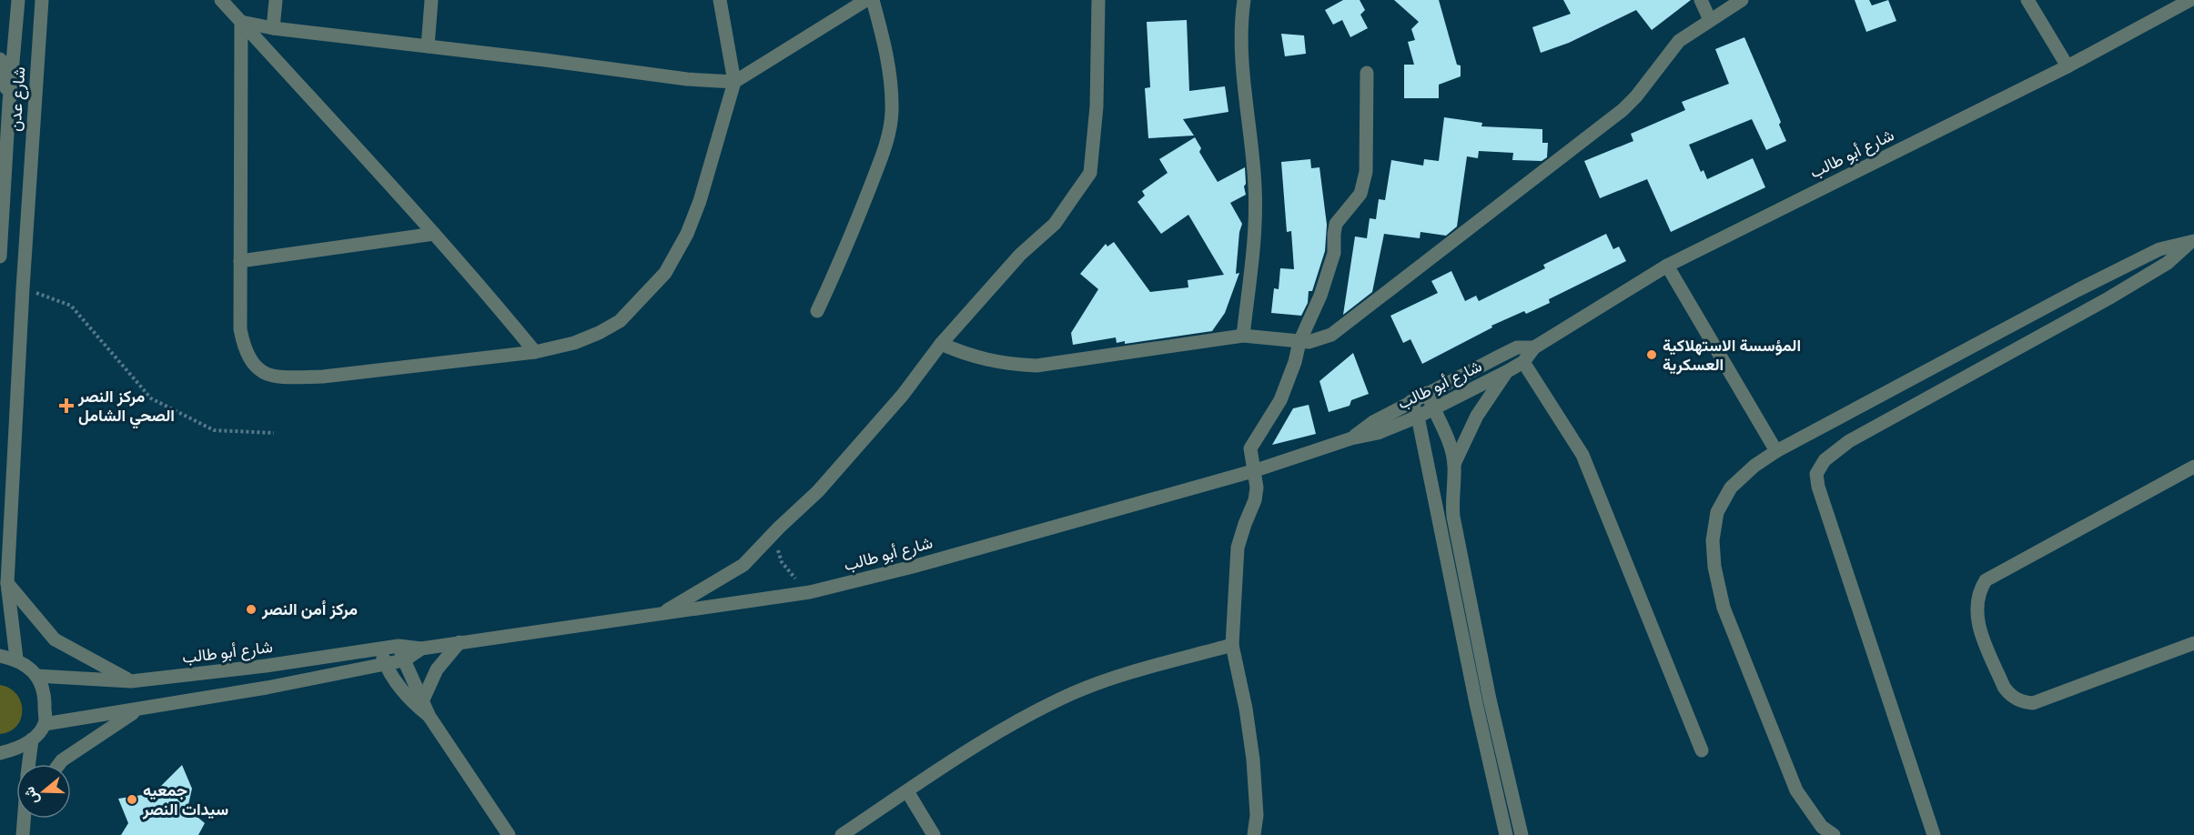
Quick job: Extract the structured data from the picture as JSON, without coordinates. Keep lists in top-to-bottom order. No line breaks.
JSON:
{"streets":{"street":["شارع عدن","شارع أبو طالب"]},"places":{"other":["المؤسسة الاستهلاكية العسكرية","مركز أمن النصر","جمعيه سيدات النصر"],"health":["مركز النصر الصحي الشامل"]},"north":"left"}
